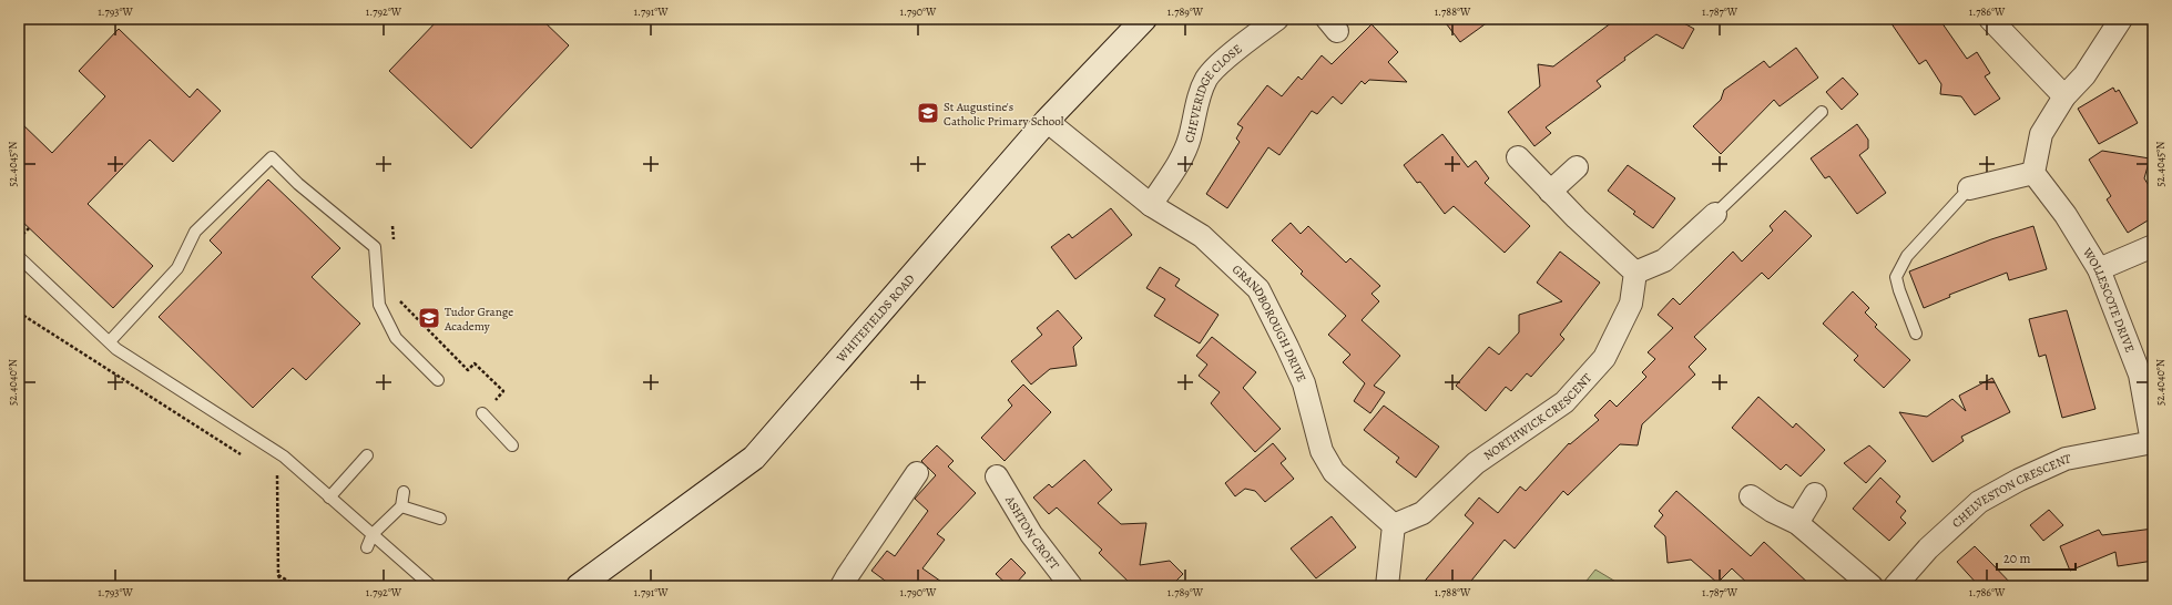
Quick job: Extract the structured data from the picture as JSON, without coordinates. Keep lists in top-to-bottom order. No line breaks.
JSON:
{"streets":{"street":["CHEVERIDGE CLOSE","WOLLESCOTE DRIVE","WHITEFIELDS ROAD","GRANDBOROUGH DRIVE","NORTHWICK CRESCENT","CHELVESTON CRESCENT","ASHTON CROFT"]},"crossings":[["CHEVERIDGE CLOSE","GRANDBOROUGH DRIVE"],["WOLLESCOTE DRIVE","CHELVESTON CRESCENT"],["WHITEFIELDS ROAD","GRANDBOROUGH DRIVE"],["GRANDBOROUGH DRIVE","NORTHWICK CRESCENT"]],"places":{"school or university":["St Augustine's Catholic Primary School","Tudor Grange Academy"]},"scale_bar":"20 m","coordinates":["1.793°W","1.792°W","1.791°W","1.790°W","1.789°W","1.788°W","1.787°W","1.786°W","52.4045°N","52.4040°N"]}
